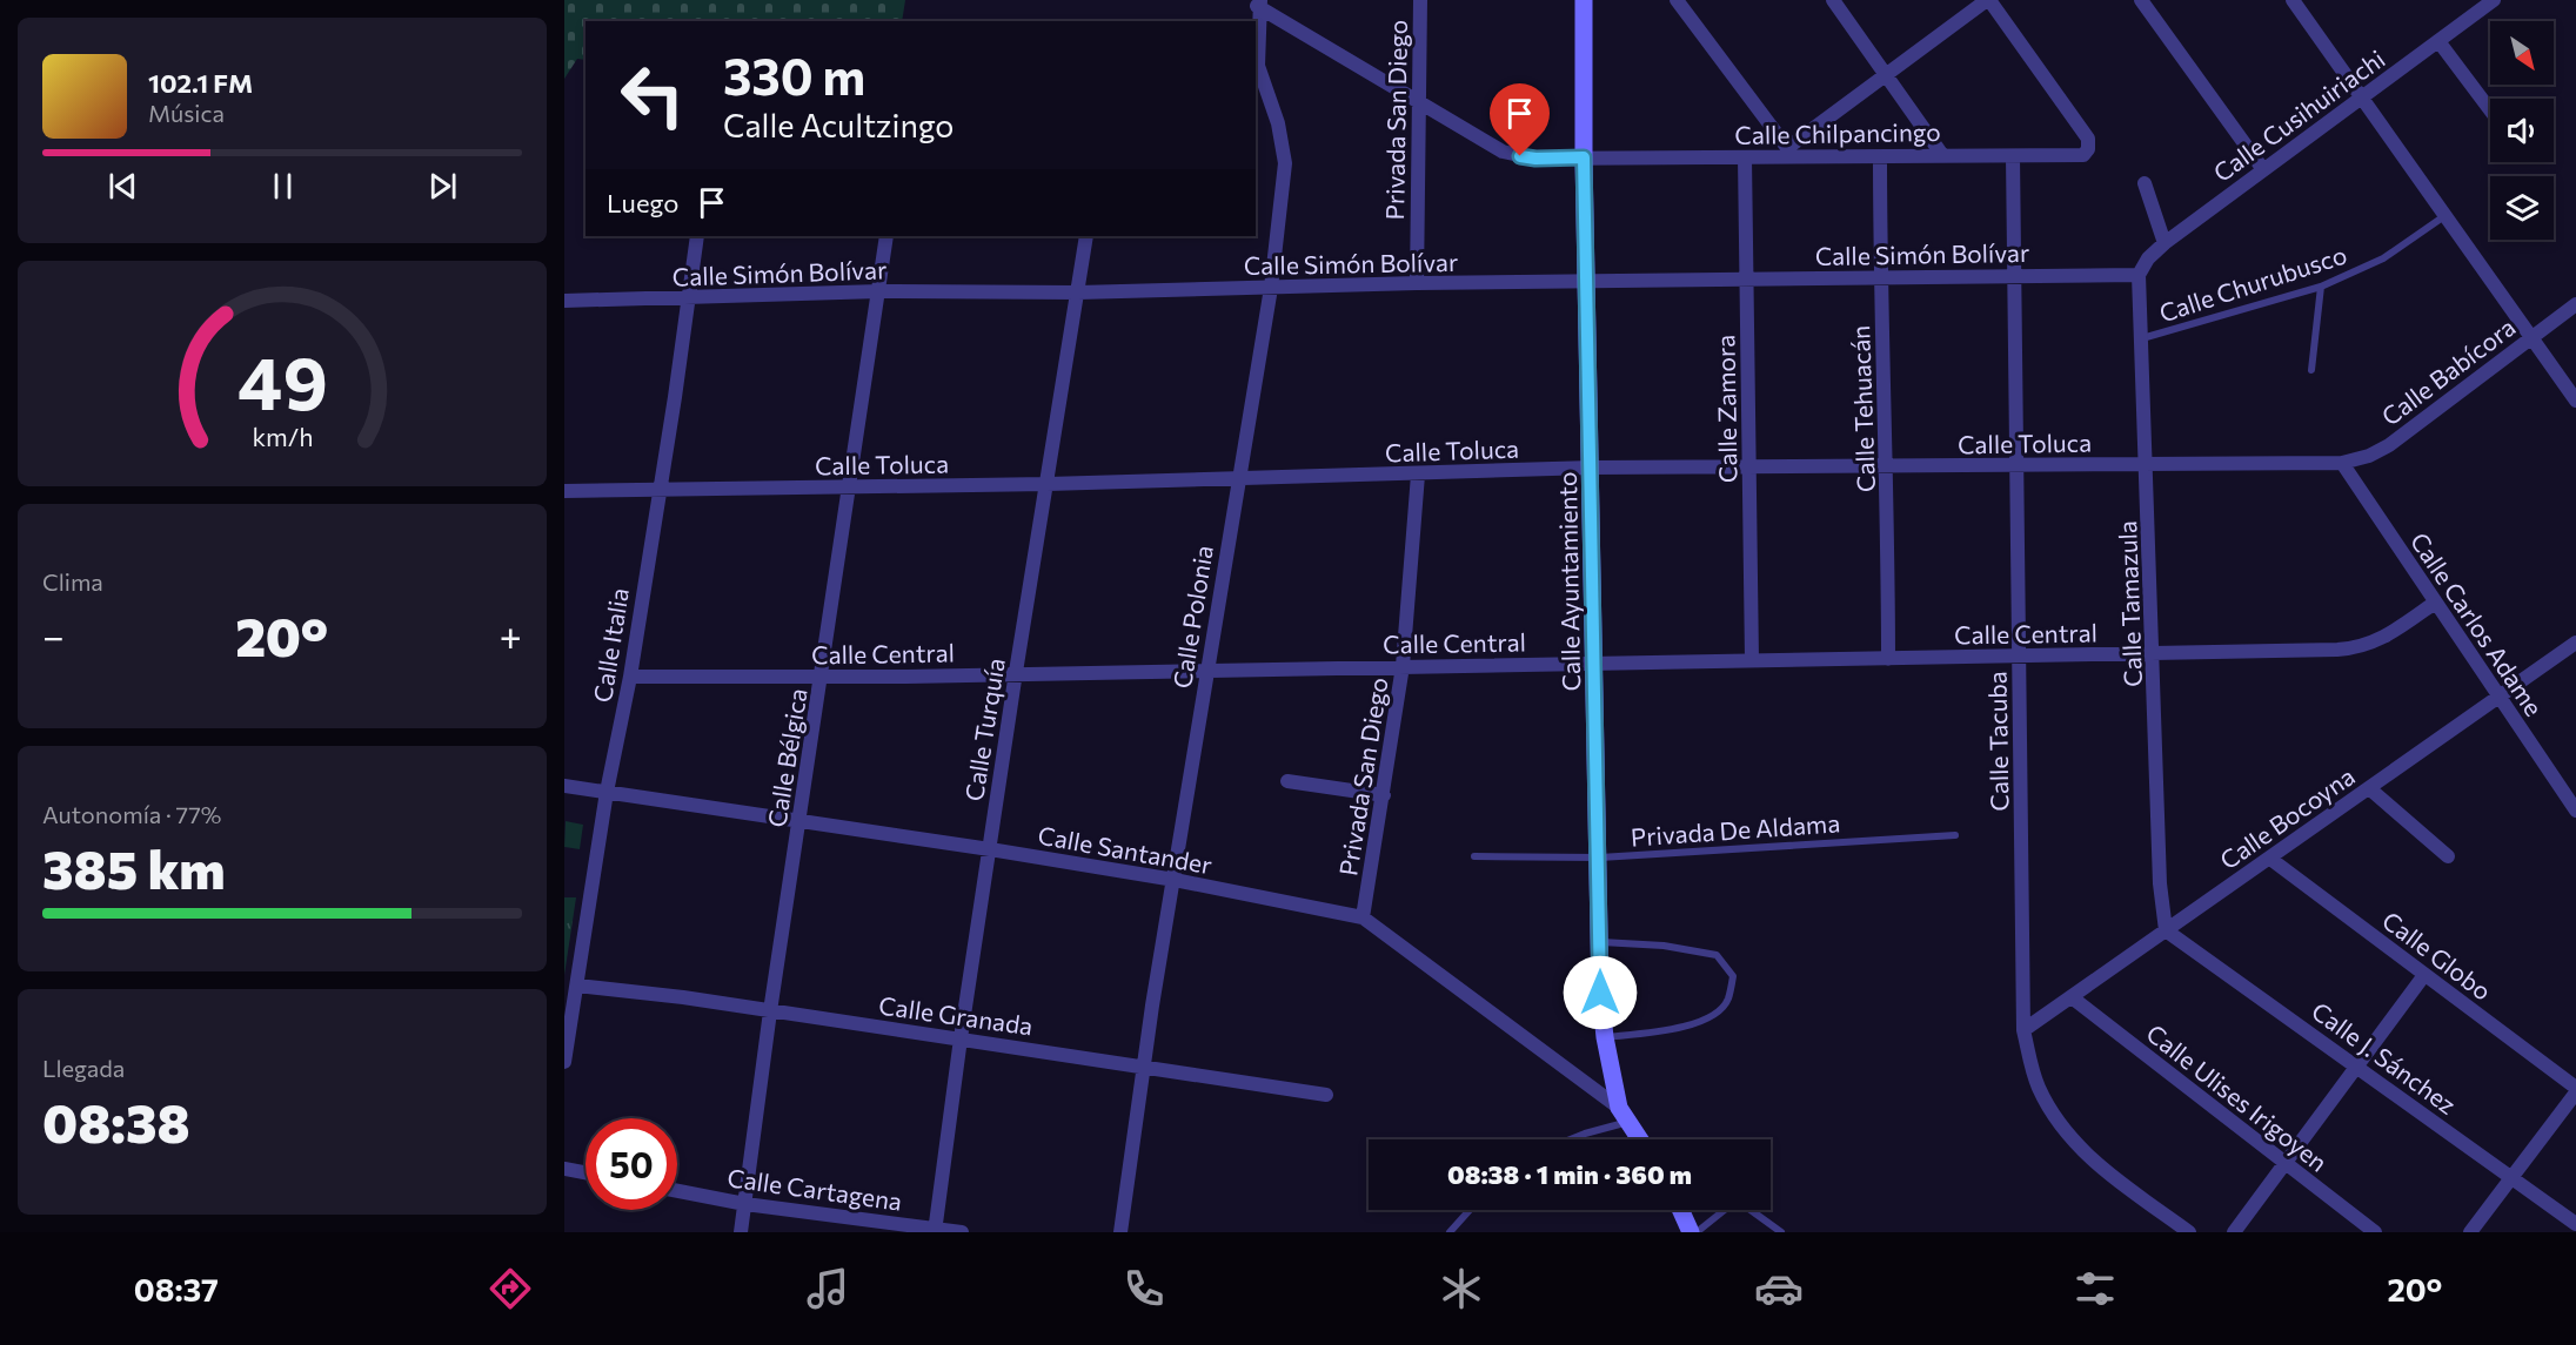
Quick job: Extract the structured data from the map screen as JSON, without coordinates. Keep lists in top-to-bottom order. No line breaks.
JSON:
{"streets":{"main road":["Calle Ayuntamiento"],"street":["Calle Cusihuiriachi","Privada San Diego","Calle Chilpancingo","Calle Simón Bolívar","Calle Babícora","Calle Zamora","Calle Tehuacán","Calle Toluca","Calle Tamazula","Calle Polonia","Calle Carlos Adame","Calle Central","Calle Italia","Calle Turquía","Calle Tacuba","Calle Bélgica","Calle Bocoyna","Calle Santander","Calle Globo","Calle Granada","Calle J. Sánchez","Calle Ulises Irigoyen","Calle Cartagena"],"lane":["Calle Churubusco","Privada De Aldama"]},"crossings":[["Calle Cusihuiriachi","Calle Simón Bolívar"],["Calle Cusihuiriachi","Calle Tamazula"],["Privada San Diego","Calle Chilpancingo"],["Privada San Diego","Calle Simón Bolívar"],["Privada San Diego","Calle Toluca"],["Privada San Diego","Calle Central"],["Privada San Diego","Calle Santander"],["Calle Chilpancingo","Calle Zamora"],["Calle Chilpancingo","Calle Tehuacán"],["Calle Chilpancingo","Calle Ayuntamiento"],["Calle Chilpancingo","Calle Polonia"],["Calle Chilpancingo","Calle Tacuba"],["Calle Simón Bolívar","Calle Zamora"],["Calle Simón Bolívar","Calle Tehuacán"],["Calle Simón Bolívar","Calle Ayuntamiento"],["Calle Simón Bolívar","Calle Tamazula"],["Calle Simón Bolívar","Calle Polonia"],["Calle Simón Bolívar","Calle Italia"],["Calle Simón Bolívar","Calle Turquía"],["Calle Simón Bolívar","Calle Tacuba"],["Calle Simón Bolívar","Calle Bélgica"],["Calle Churubusco","Calle Tamazula"],["Calle Babícora","Calle Toluca"],["Calle Babícora","Calle Carlos Adame"],["Calle Zamora","Calle Toluca"],["Calle Zamora","Calle Central"],["Calle Tehuacán","Calle Toluca"],["Calle Tehuacán","Calle Central"],["Calle Toluca","Calle Ayuntamiento"],["Calle Toluca","Calle Tamazula"],["Calle Toluca","Calle Polonia"],["Calle Toluca","Calle Carlos Adame"],["Calle Toluca","Calle Italia"],["Calle Toluca","Calle Turquía"],["Calle Toluca","Calle Tacuba"],["Calle Toluca","Calle Bélgica"],["Calle Ayuntamiento","Calle Central"],["Calle Ayuntamiento","Privada De Aldama"],["Calle Ayuntamiento","Calle Santander"],["Calle Tamazula","Calle Central"],["Calle Tamazula","Calle Bocoyna"],["Calle Tamazula","Calle J. Sánchez"],["Calle Polonia","Calle Central"],["Calle Polonia","Calle Santander"],["Calle Polonia","Calle Granada"],["Calle Carlos Adame","Calle Central"],["Calle Carlos Adame","Calle Bocoyna"],["Calle Central","Calle Italia"],["Calle Central","Calle Turquía"],["Calle Central","Calle Tacuba"],["Calle Central","Calle Bélgica"],["Calle Italia","Calle Santander"],["Calle Italia","Calle Granada"],["Calle Turquía","Calle Santander"],["Calle Turquía","Calle Granada"],["Calle Turquía","Calle Cartagena"],["Calle Tacuba","Calle Bocoyna"],["Calle Bélgica","Calle Santander"],["Calle Bélgica","Calle Granada"],["Calle Bélgica","Calle Cartagena"],["Calle Bocoyna","Calle Globo"],["Calle Bocoyna","Calle J. Sánchez"],["Calle Bocoyna","Calle Ulises Irigoyen"]],"north":"bottom right","page":{"turn":["330 m","Calle Acultzingo"],"song":["102.1 FM","Música"],"then":"Luego","tile":["Clima",["Autonomía · 77%","385 km"],["Llegada","08:38"]],"heat":["−","20°","+"],"limit":"50","trip":"08:38 · 1 min · 360 m","tabs":["08:37","20°"],"gauge":["49","km/h"]}}
